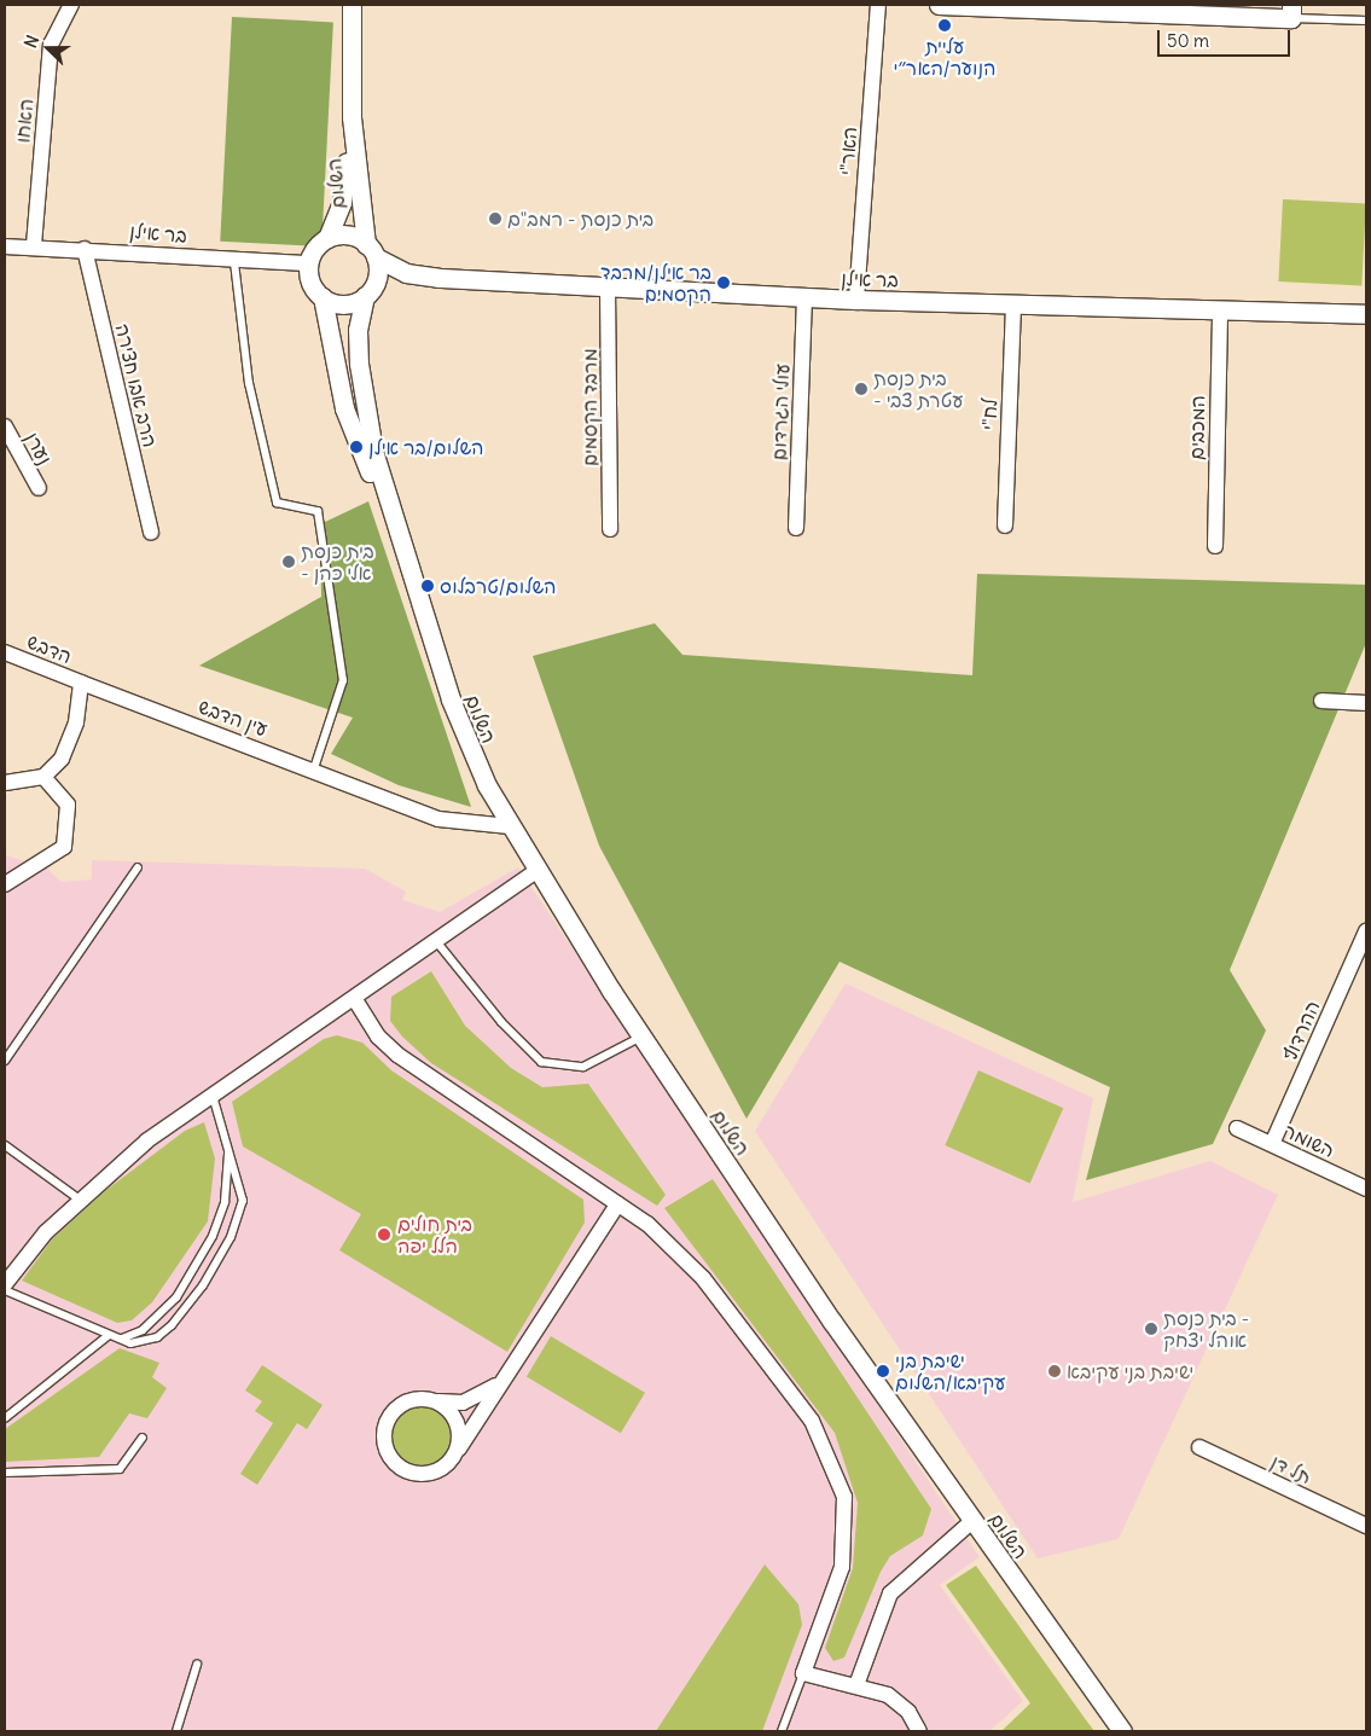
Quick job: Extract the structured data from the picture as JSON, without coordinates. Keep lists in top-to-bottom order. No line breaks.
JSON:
{"streets":{"street":["האחו","האר\"י","השלום","בר אילן","הרב אבו חצירה","מרבד הקסמים","עולי הגרדום","לח\"י","המכבים","נערן","הדבש","עין הדבש","ההרדוף","השומר","תל דן"]},"crossings":[["האחו","בר אילן"],["האר\"י","בר אילן"],["השלום","בר אילן"],["השלום","עין הדבש"],["בר אילן","הרב אבו חצירה"],["בר אילן","מרבד הקסמים"],["בר אילן","עולי הגרדום"],["בר אילן","לח\"י"],["בר אילן","המכבים"],["הדבש","עין הדבש"],["ההרדוף","השומר"]],"places":["עליית הנוער/האר״י","בית כנסת - רמב\"ם","בר אילן/מרבד הקסמים","בית כנסת - עטרת צבי","השלום/בר אילן","בית כנסת - אלי כהן","השלום/טרבלוס","בית חולים הלל יפה","בית כנסת - אוהל יצחק","ישיבת בני עקיבא/השלום","ישיבת בני עקיבא"],"scale_bar":"50 m","north":"left"}
